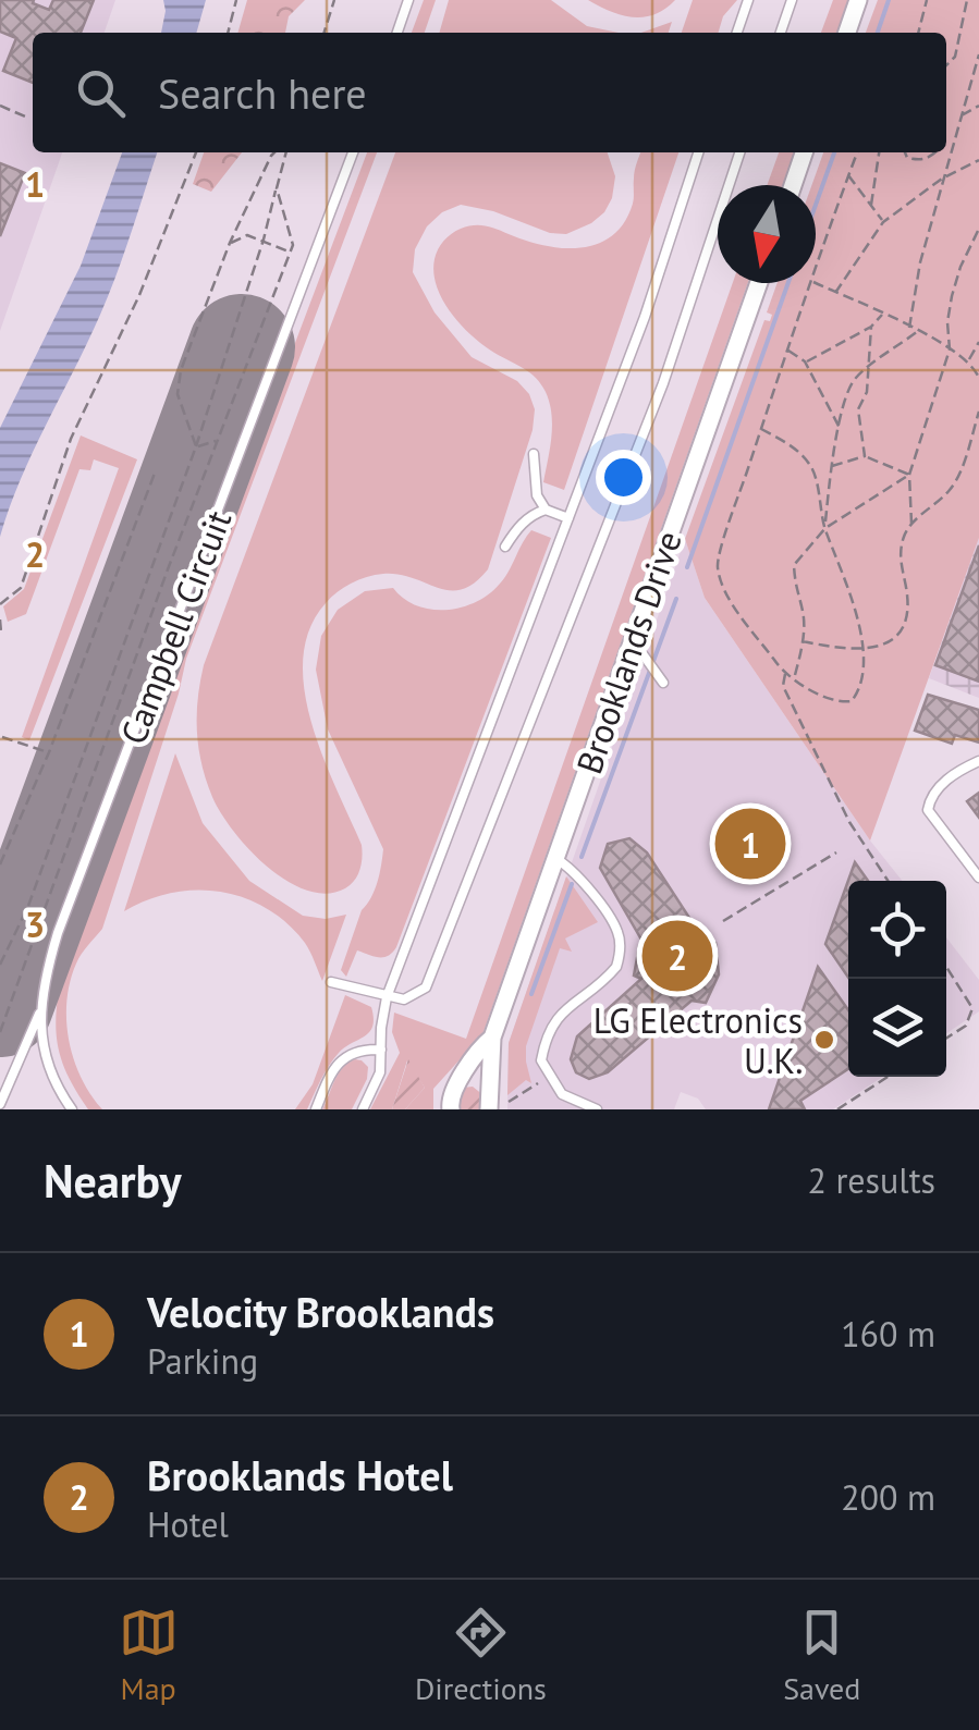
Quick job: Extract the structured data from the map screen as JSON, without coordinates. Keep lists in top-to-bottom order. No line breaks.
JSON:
{"streets":{"street":["Brooklands Drive"],"lane":["Campbell Circuit"]},"places":["LG Electronics U.K."],"north":"bottom","page":{"search":"Search here","pins":["1","2"],"heading":["Nearby","2 results"],"list":[{"mark":"1","name":"Velocity Brooklands","note":"Parking","value":"160 m"},{"mark":"2","name":"Brooklands Hotel","note":"Hotel","value":"200 m"}],"nav":["Map","Directions","Saved"]},"grid":{"rows":["1","2","3"]}}
